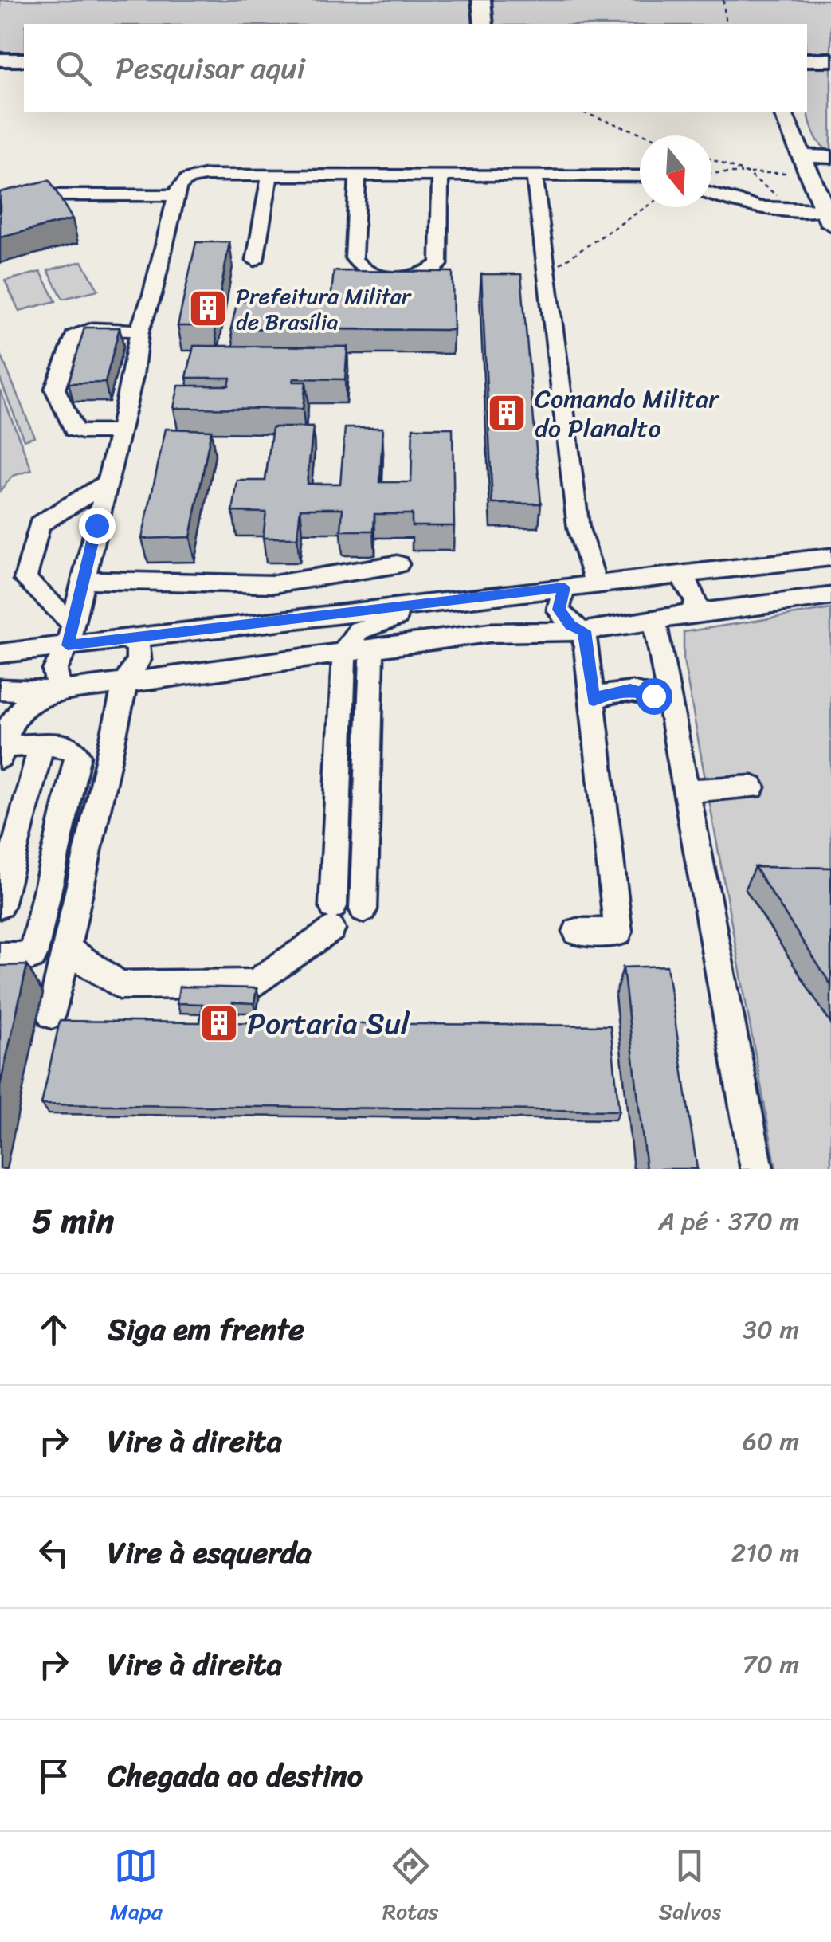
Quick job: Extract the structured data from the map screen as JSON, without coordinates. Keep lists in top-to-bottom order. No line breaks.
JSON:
{"places":{"building":["Prefeitura Militar de Brasília","Comando Militar do Planalto","Portaria Sul"]},"north":"bottom","page":{"search":"Pesquisar aqui","heading":["5 min","A pé · 370 m"],"list":[["Siga em frente","30 m"],["Vire à direita","60 m"],["Vire à esquerda","210 m"],["Vire à direita","70 m"],"Chegada ao destino"],"nav":["Mapa","Rotas","Salvos"]}}
